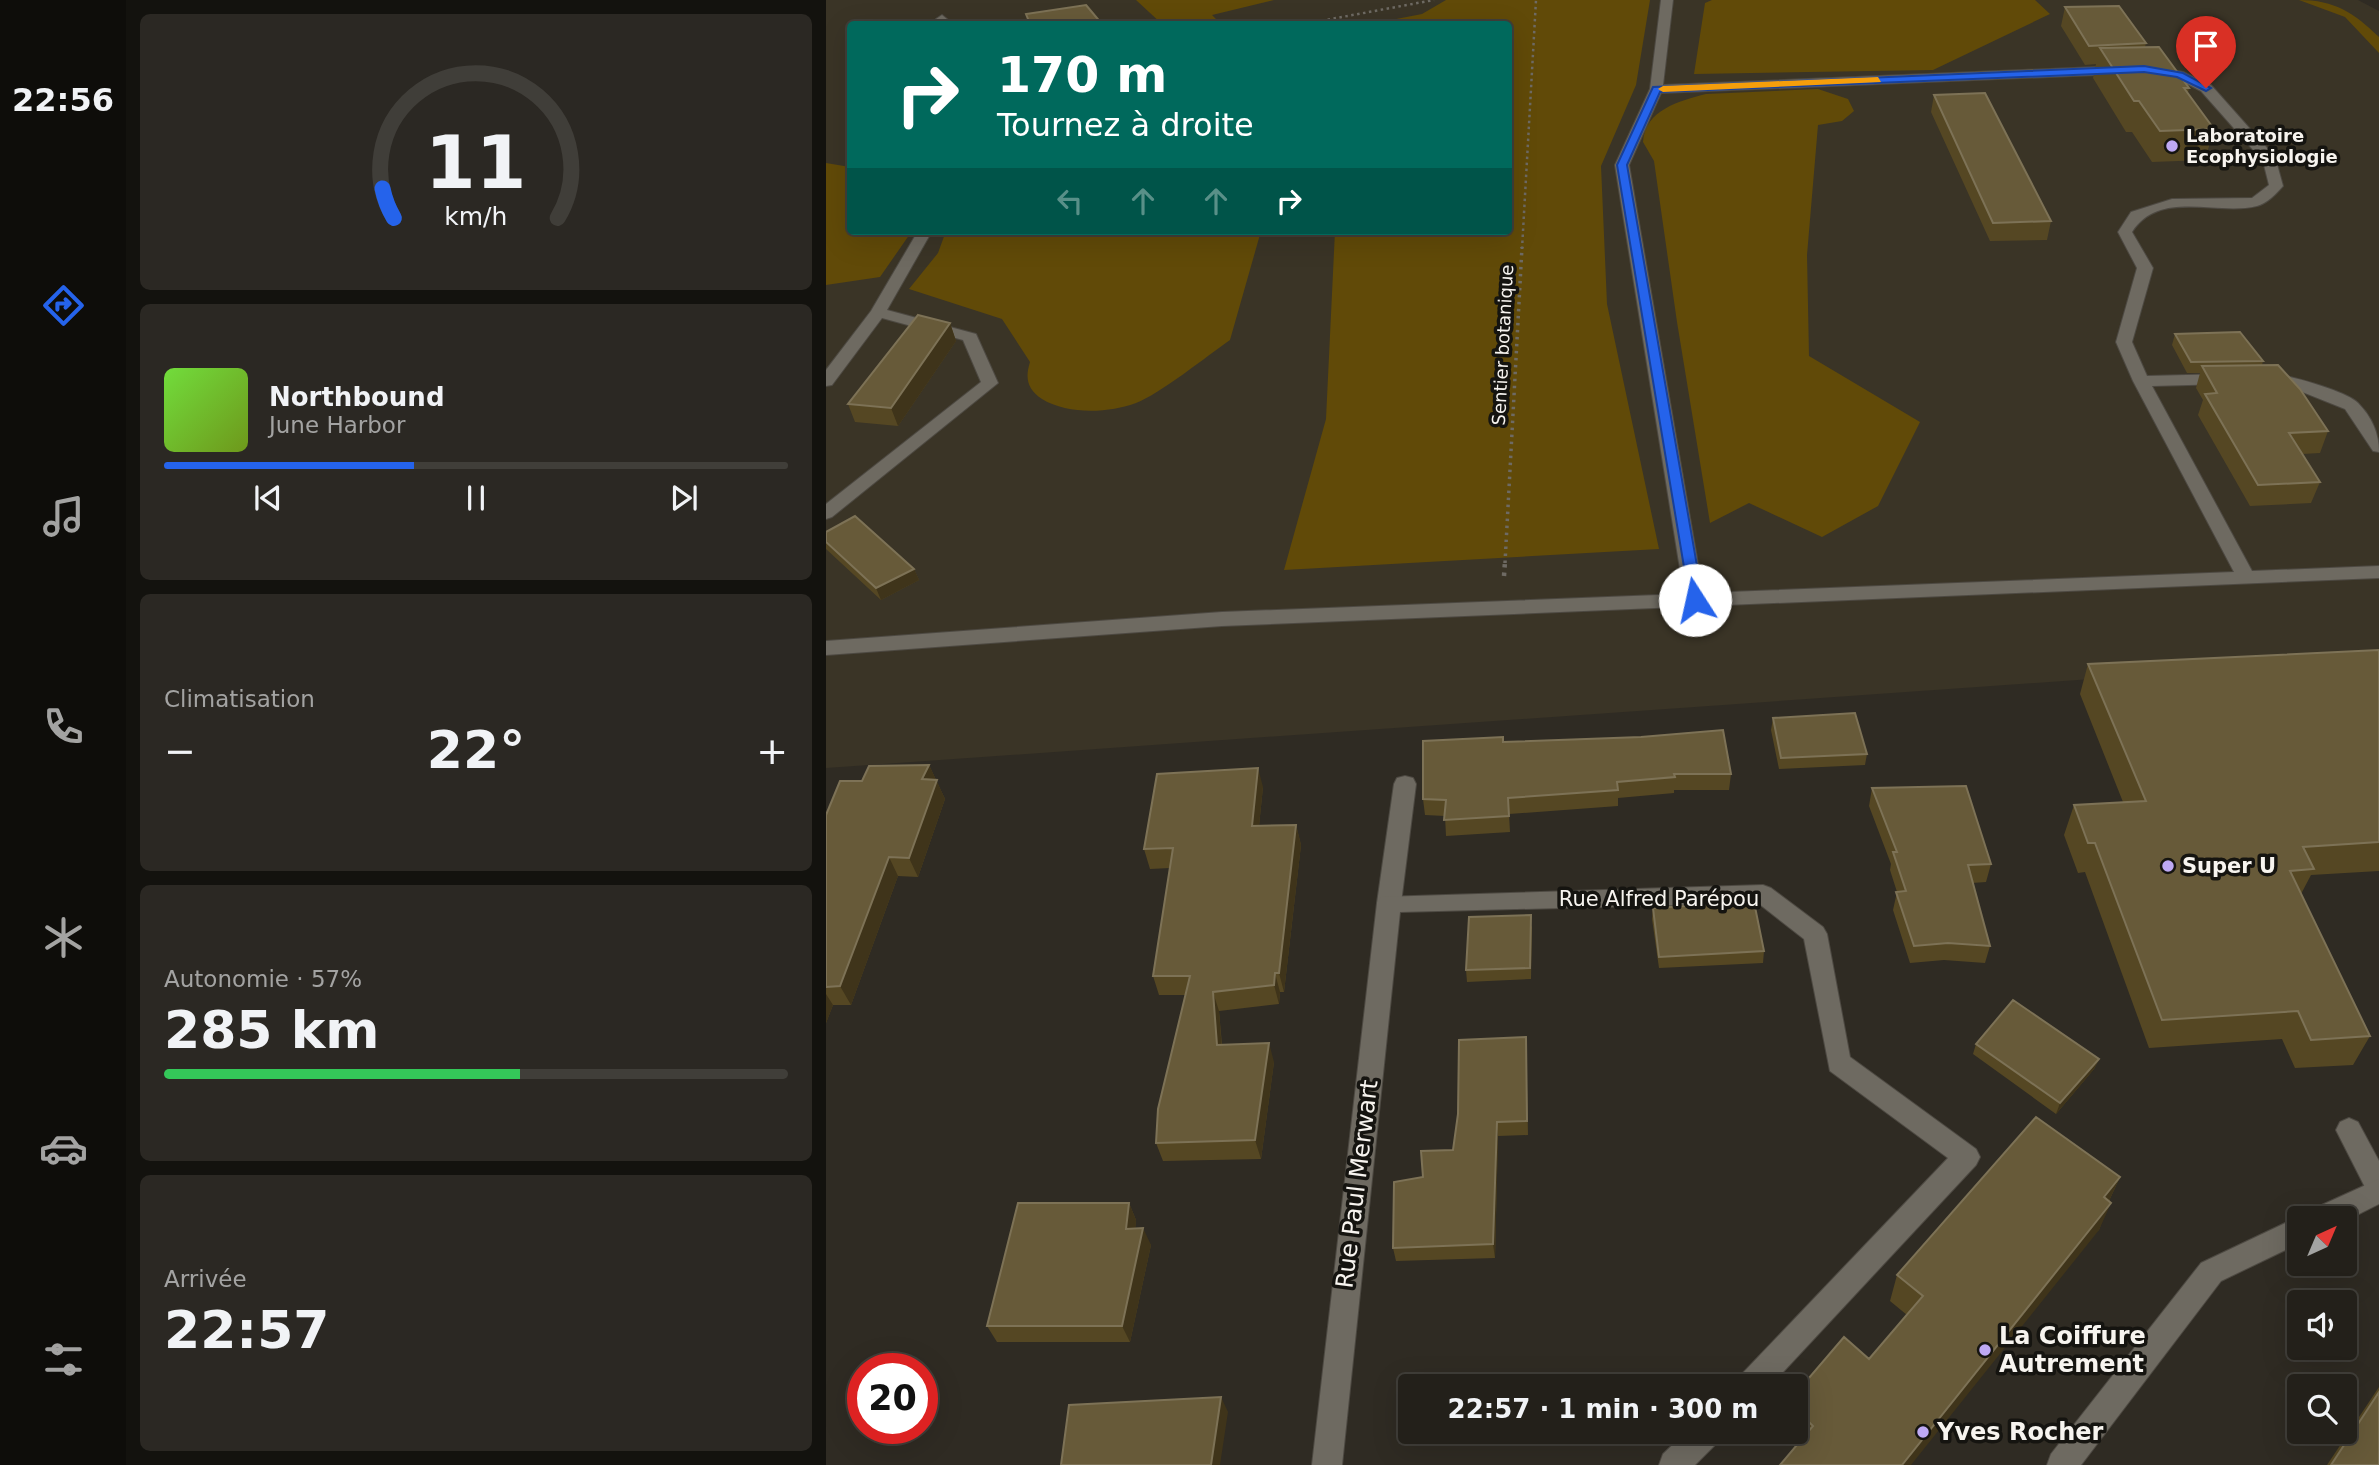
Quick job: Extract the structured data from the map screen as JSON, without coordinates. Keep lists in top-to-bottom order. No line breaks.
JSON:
{"streets":{"street":["Rue Alfred Parépou","Rue Paul Merwart"],"path":["Sentier botanique"]},"crossings":[["Rue Alfred Parépou","Rue Paul Merwart"]],"places":["Laboratoire Ecophysiologie","Super U","La Coiffure Autrement","Yves Rocher"],"north":"top right","page":{"tabs":"22:56","turn":["170 m","Tournez à droite"],"song":["Northbound","June Harbor"],"tile":["Climatisation",["Autonomie · 57%","285 km"],["Arrivée","22:57"]],"heat":["−","22°","+"],"limit":"20","trip":"22:57 · 1 min · 300 m","gauge":["11","km/h"]}}
